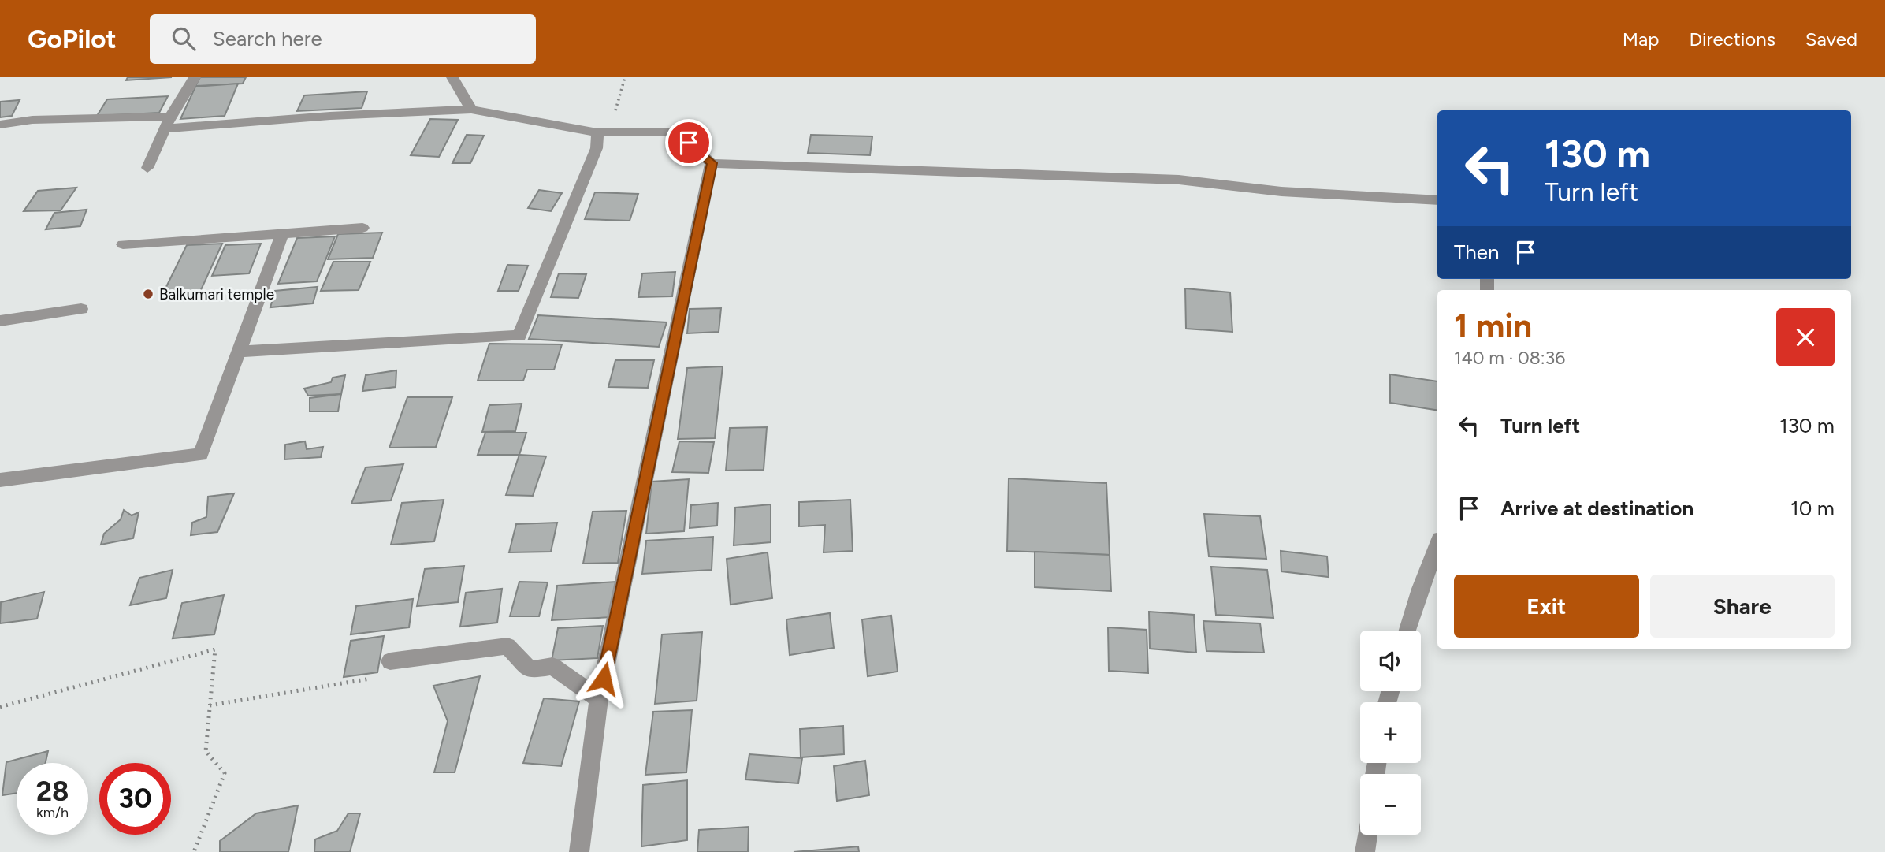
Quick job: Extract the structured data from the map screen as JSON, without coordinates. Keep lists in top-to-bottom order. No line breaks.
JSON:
{"places":["Balkumari temple"],"page":{"header":"GoPilot","search":"Search here","nav":["Map","Directions","Saved"],"turn":["130 m","Turn left"],"then":"Then","heading":["1 min","140 m · 08:36"],"list":[{"name":"Turn left","value":"130 m"},{"name":"Arrive at destination","value":"10 m"}],"buttons":["Exit","Share"],"map_buttons":["+","−"],"speed":"28 km/h","limit":"30"}}
